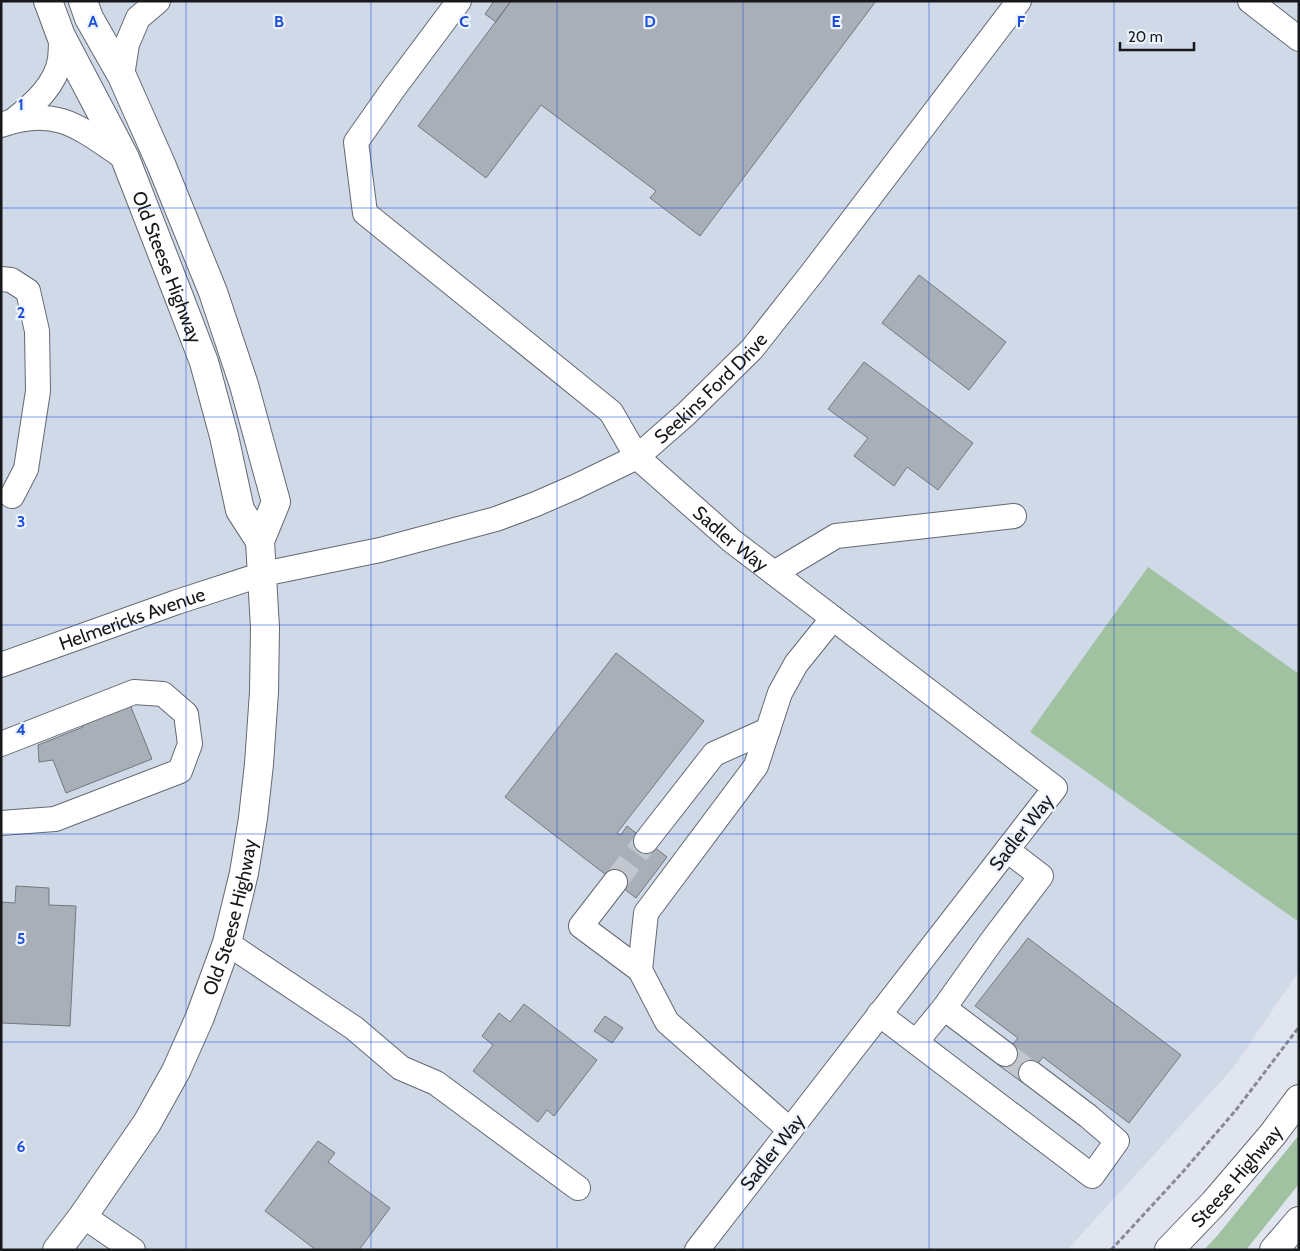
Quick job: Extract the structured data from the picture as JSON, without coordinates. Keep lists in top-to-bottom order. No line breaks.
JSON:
{"streets":{"main road":["Old Steese Highway","Steese Highway"],"street":["Seekins Ford Drive","Sadler Way","Helmericks Avenue"]},"crossings":[["Old Steese Highway","Seekins Ford Drive"],["Old Steese Highway","Helmericks Avenue"],["Seekins Ford Drive","Sadler Way"],["Seekins Ford Drive","Helmericks Avenue"]],"scale_bar":"20 m","grid":{"columns":["A","B","C","D","E","F"],"rows":["1","2","3","4","5","6"]}}
